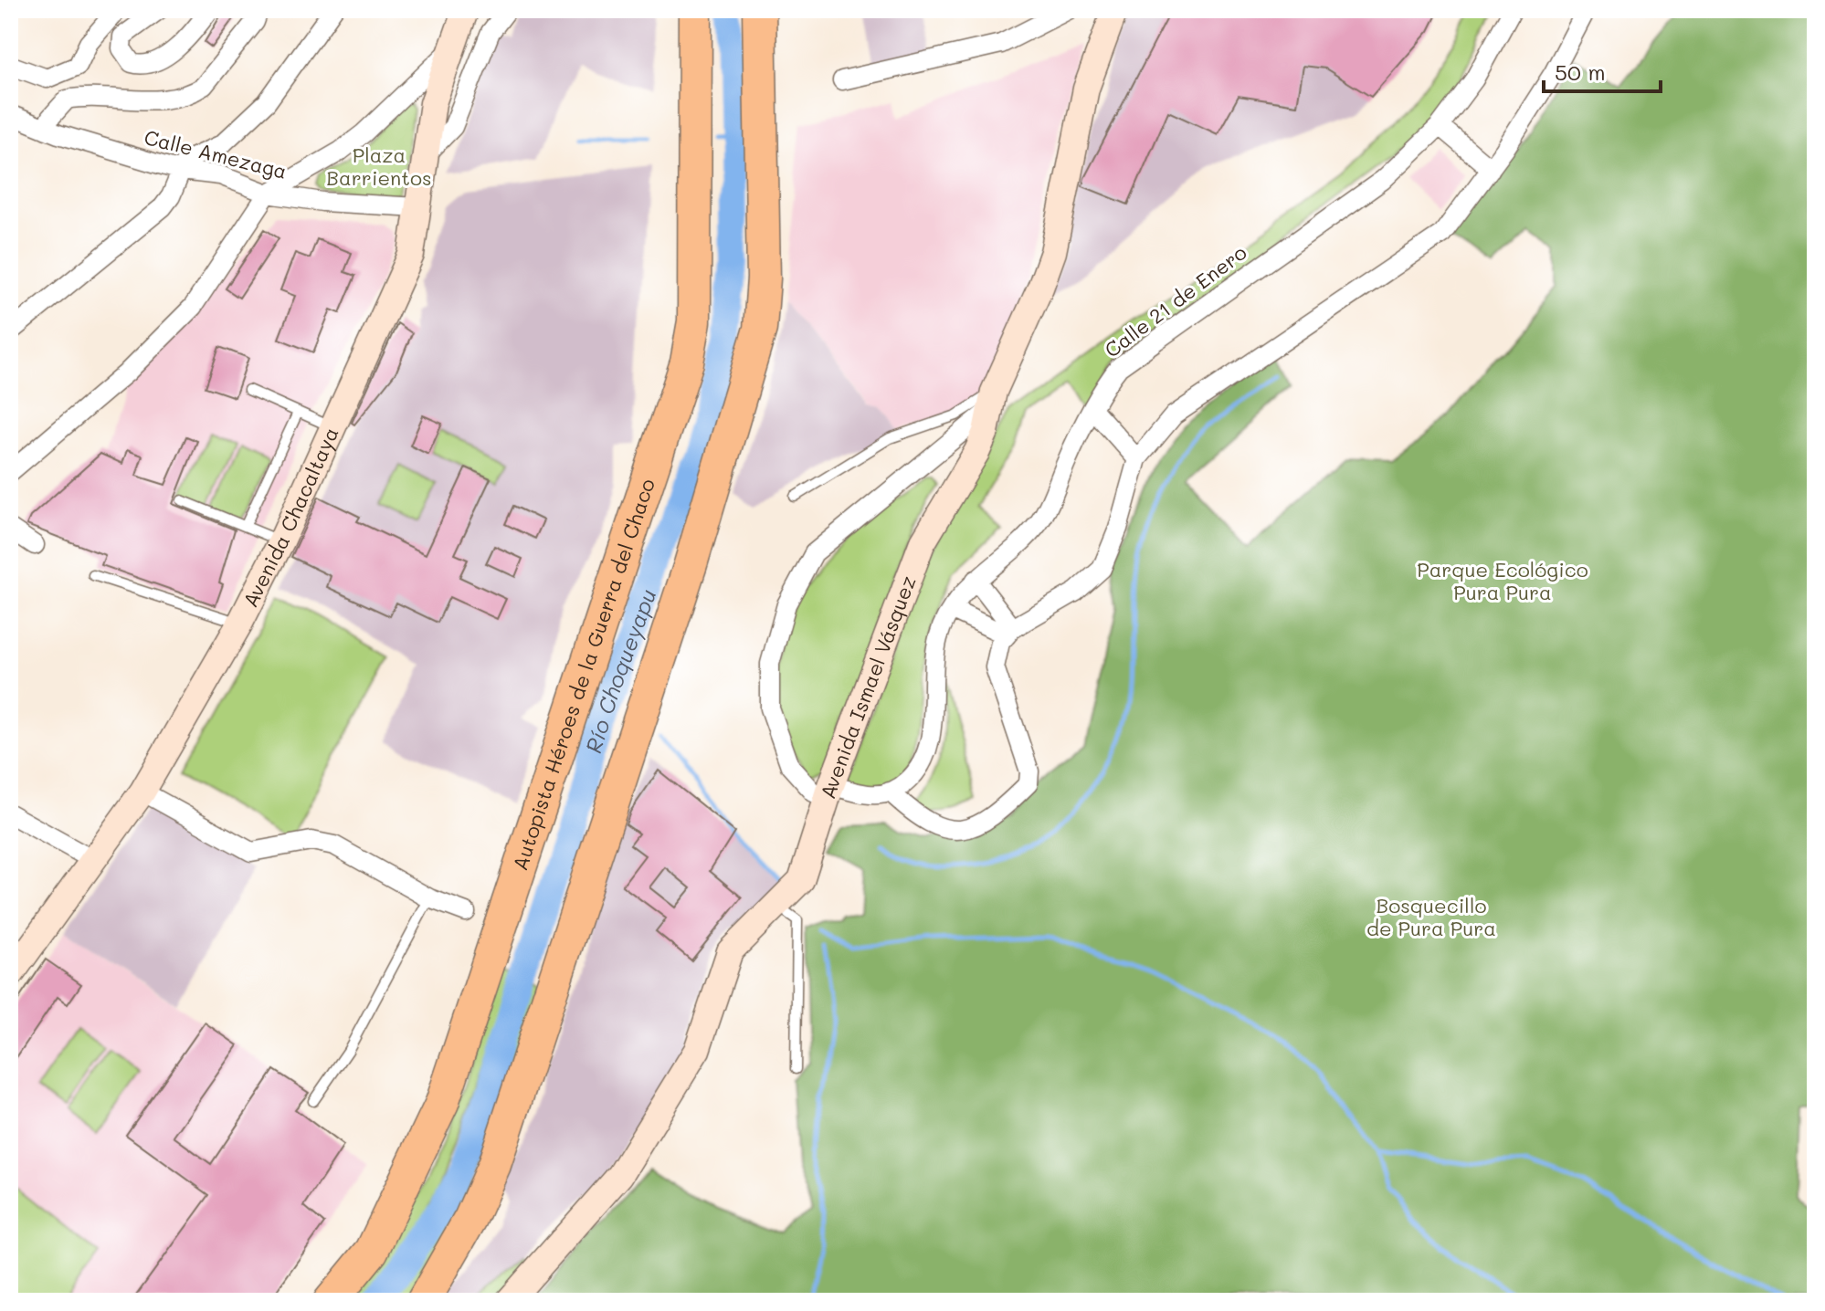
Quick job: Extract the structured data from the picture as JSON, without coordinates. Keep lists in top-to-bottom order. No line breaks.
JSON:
{"streets":{"highway":["Autopista Héroes de la Guerra del Chaco"],"main road":["Avenida Chacaltaya","Avenida Ismael Vásquez"],"street":["Calle Amezaga","Calle 21 de Enero"]},"crossings":[["Calle Amezaga","Avenida Chacaltaya"]],"water":["Río Choqueyapu"],"parks":["Plaza Barrientos","Parque Ecológico Pura Pura","Bosquecillo de Pura Pura"],"scale_bar":"50 m"}
